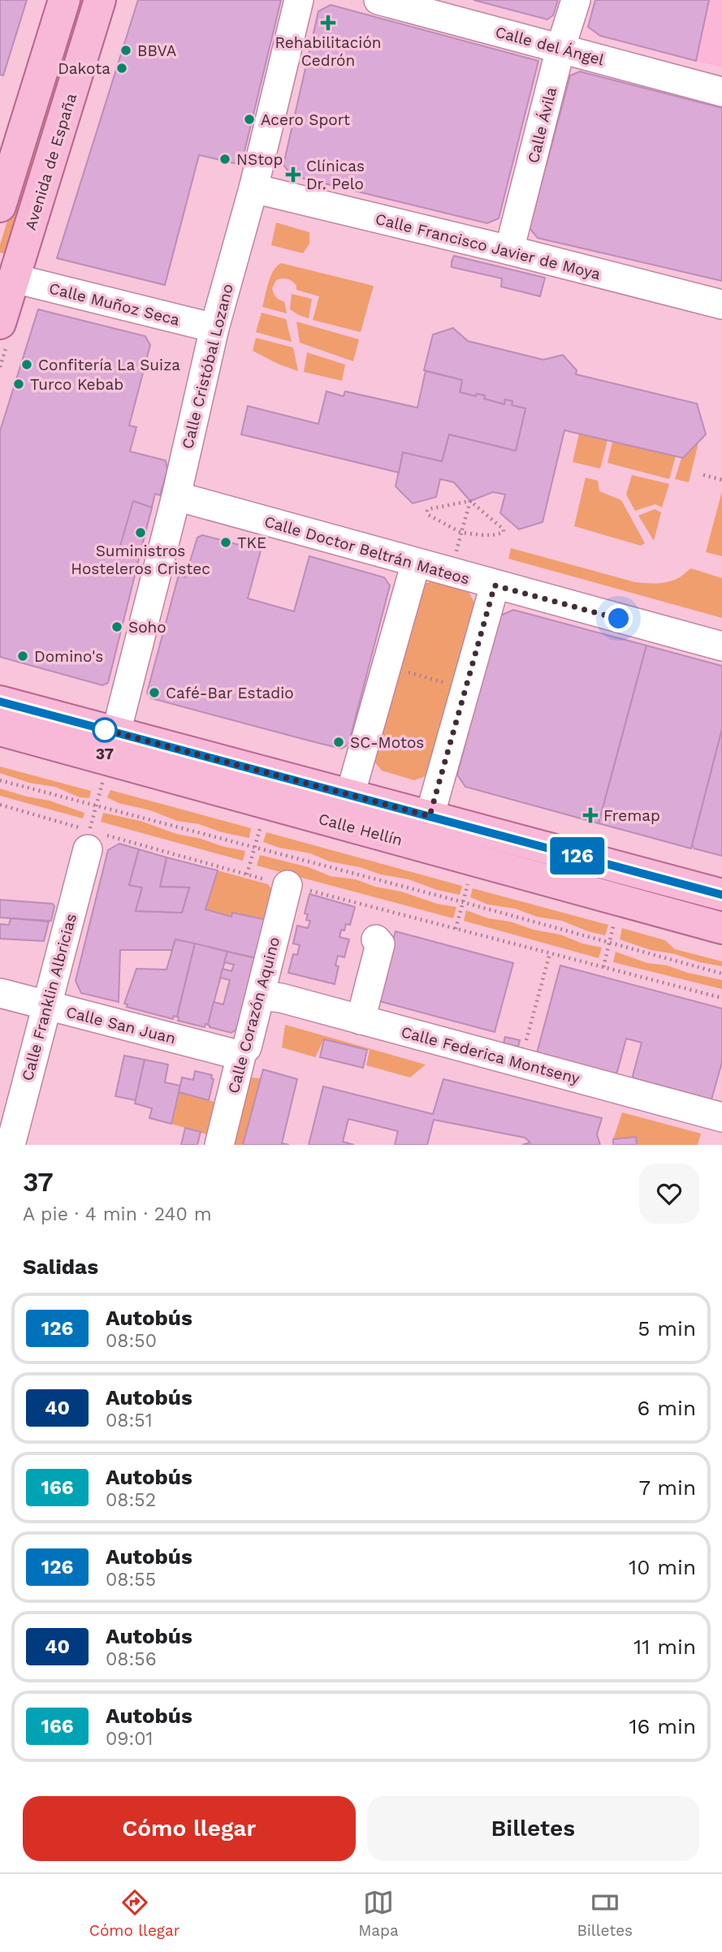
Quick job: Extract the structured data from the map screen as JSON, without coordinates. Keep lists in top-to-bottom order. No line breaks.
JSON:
{"streets":{"main road":["Avenida de España","Calle Hellín"],"street":["Calle del Ángel","Calle Ávila","Calle Francisco Javier de Moya","Calle Muñoz Seca","Calle Cristóbal Lozano","Calle Doctor Beltrán Mateos","Calle Franklin Albricias","Calle Corazón Aquino","Calle San Juan","Calle Federica Montseny"]},"crossings":[["Calle del Ángel","Calle Ávila"],["Calle Ávila","Calle Francisco Javier de Moya"],["Avenida de España","Calle Muñoz Seca"],["Calle Francisco Javier de Moya","Calle Cristóbal Lozano"],["Calle Muñoz Seca","Calle Cristóbal Lozano"],["Calle Cristóbal Lozano","Calle Doctor Beltrán Mateos"],["Calle Cristóbal Lozano","Calle Hellín"],["Calle Franklin Albricias","Calle San Juan"],["Calle Corazón Aquino","Calle San Juan"],["Calle Corazón Aquino","Calle Federica Montseny"]],"places":{"health":["Rehabilitación Cedrón","Clínicas Dr. Pelo","Fremap"],"other":["BBVA","Dakota","Acero Sport","NStop","Confitería La Suiza","Turco Kebab","Suministros Hosteleros Cristec","TKE","Soho","Domino's","Café-Bar Estadio","37","SC-Motos"]},"lines":["bus line 126"],"page":{"on_map":"126","heading":[["37","A pie · 4 min · 240 m"],"Salidas"],"list":[{"mark":"126","name":"Autobús","note":"08:50","value":"5 min"},{"mark":"40","name":"Autobús","note":"08:51","value":"6 min"},{"mark":"166","name":"Autobús","note":"08:52","value":"7 min"},{"mark":"126","name":"Autobús","note":"08:55","value":"10 min"},{"mark":"40","name":"Autobús","note":"08:56","value":"11 min"},{"mark":"166","name":"Autobús","note":"09:01","value":"16 min"}],"buttons":["Cómo llegar","Billetes"],"tabs":["Cómo llegar","Mapa","Billetes"]}}
